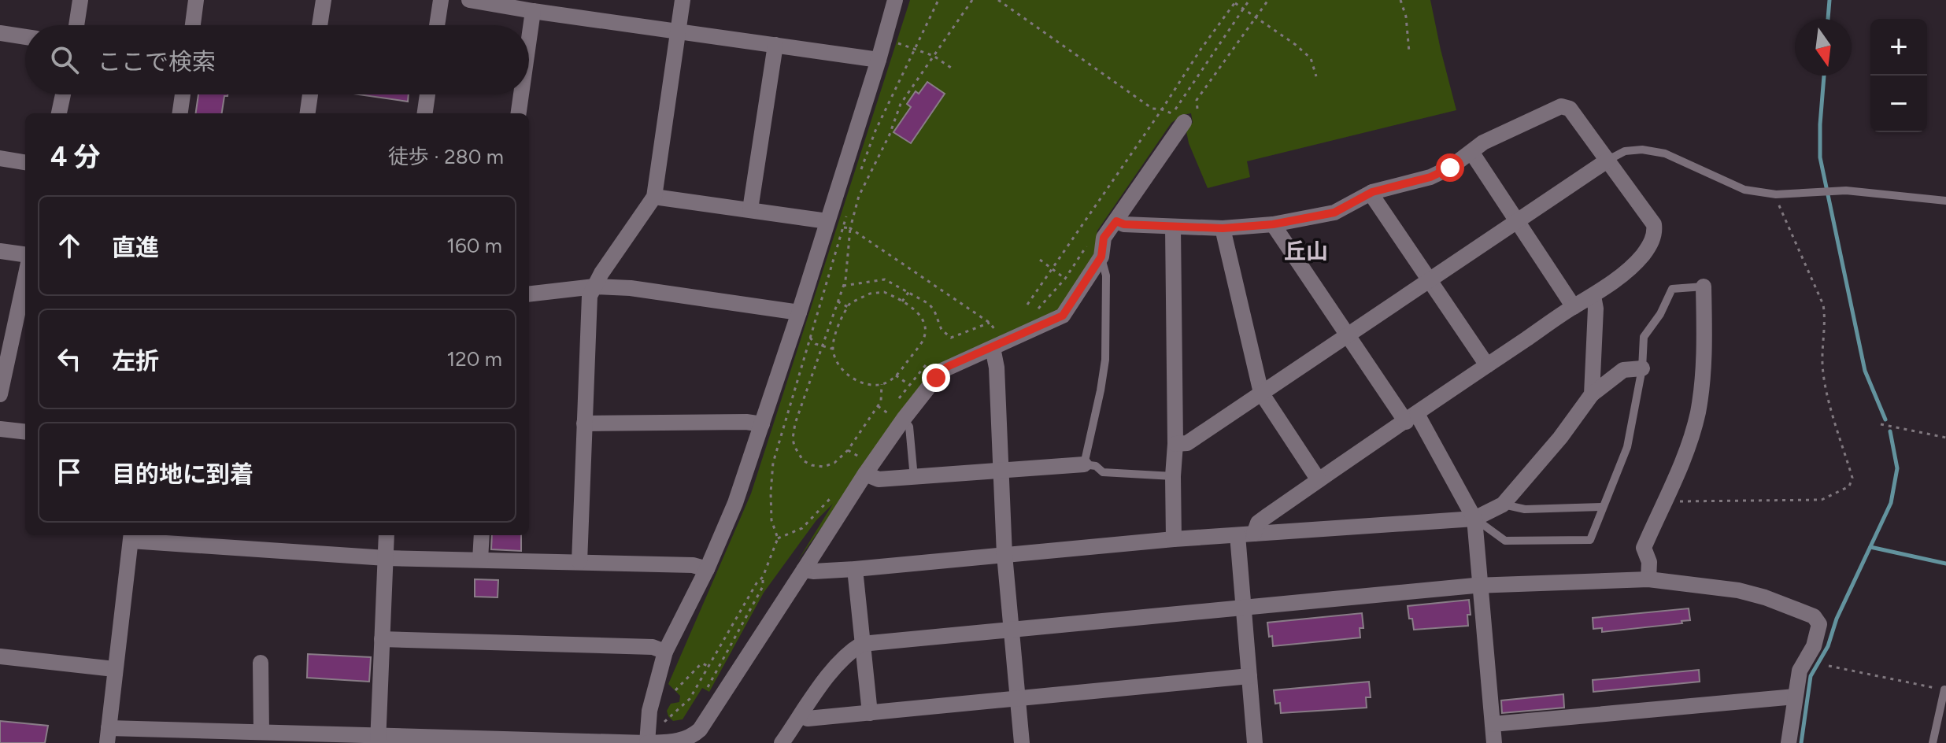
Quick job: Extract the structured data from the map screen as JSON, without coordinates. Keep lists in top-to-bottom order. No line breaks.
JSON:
{"districts":["丘山"],"north":"bottom","page":{"map_buttons":["+","−"],"search":"ここで検索","heading":["4 分","徒歩 · 280 m"],"list":[["直進","160 m"],["左折","120 m"],"目的地に到着"]}}
